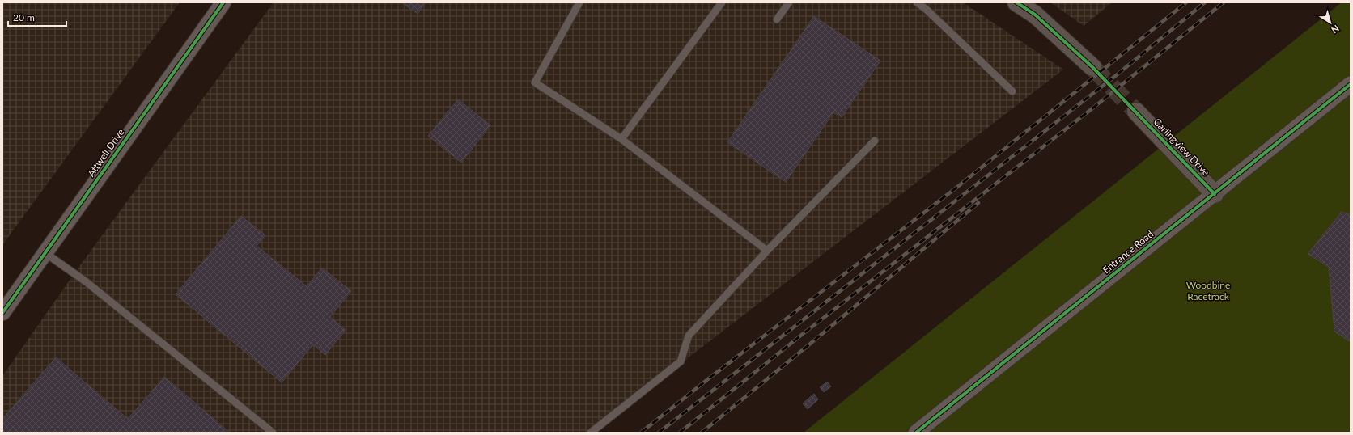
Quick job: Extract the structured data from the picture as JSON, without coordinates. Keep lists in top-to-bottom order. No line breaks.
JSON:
{"streets":{"street":["Carlingview Drive","Attwell Drive","Entrance Road"]},"crossings":[["Carlingview Drive","Entrance Road"]],"parks":["Woodbine Racetrack"],"scale_bar":"20 m","north":"bottom right"}
